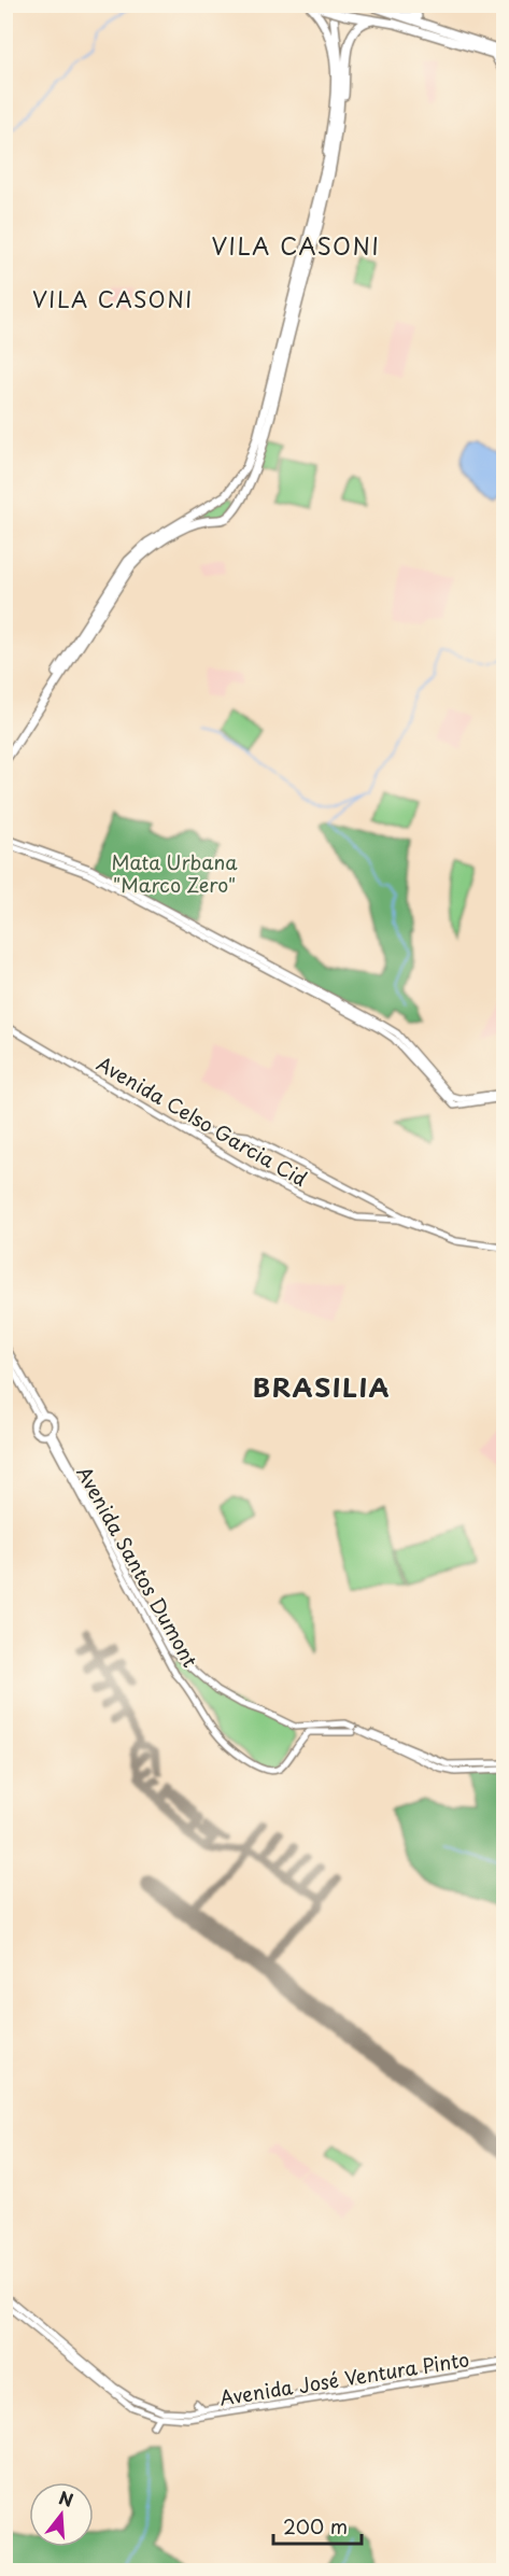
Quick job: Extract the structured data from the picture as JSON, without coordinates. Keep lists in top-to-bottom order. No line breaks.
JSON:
{"streets":{"main road":["Avenida Celso Garcia Cid","Avenida Santos Dumont","Avenida José Ventura Pinto"]},"districts":["VILA CASONI","VILA CASONI","BRASILIA"],"parks":["Mata Urbana \"Marco Zero\""],"scale_bar":"200 m","north":"top"}
